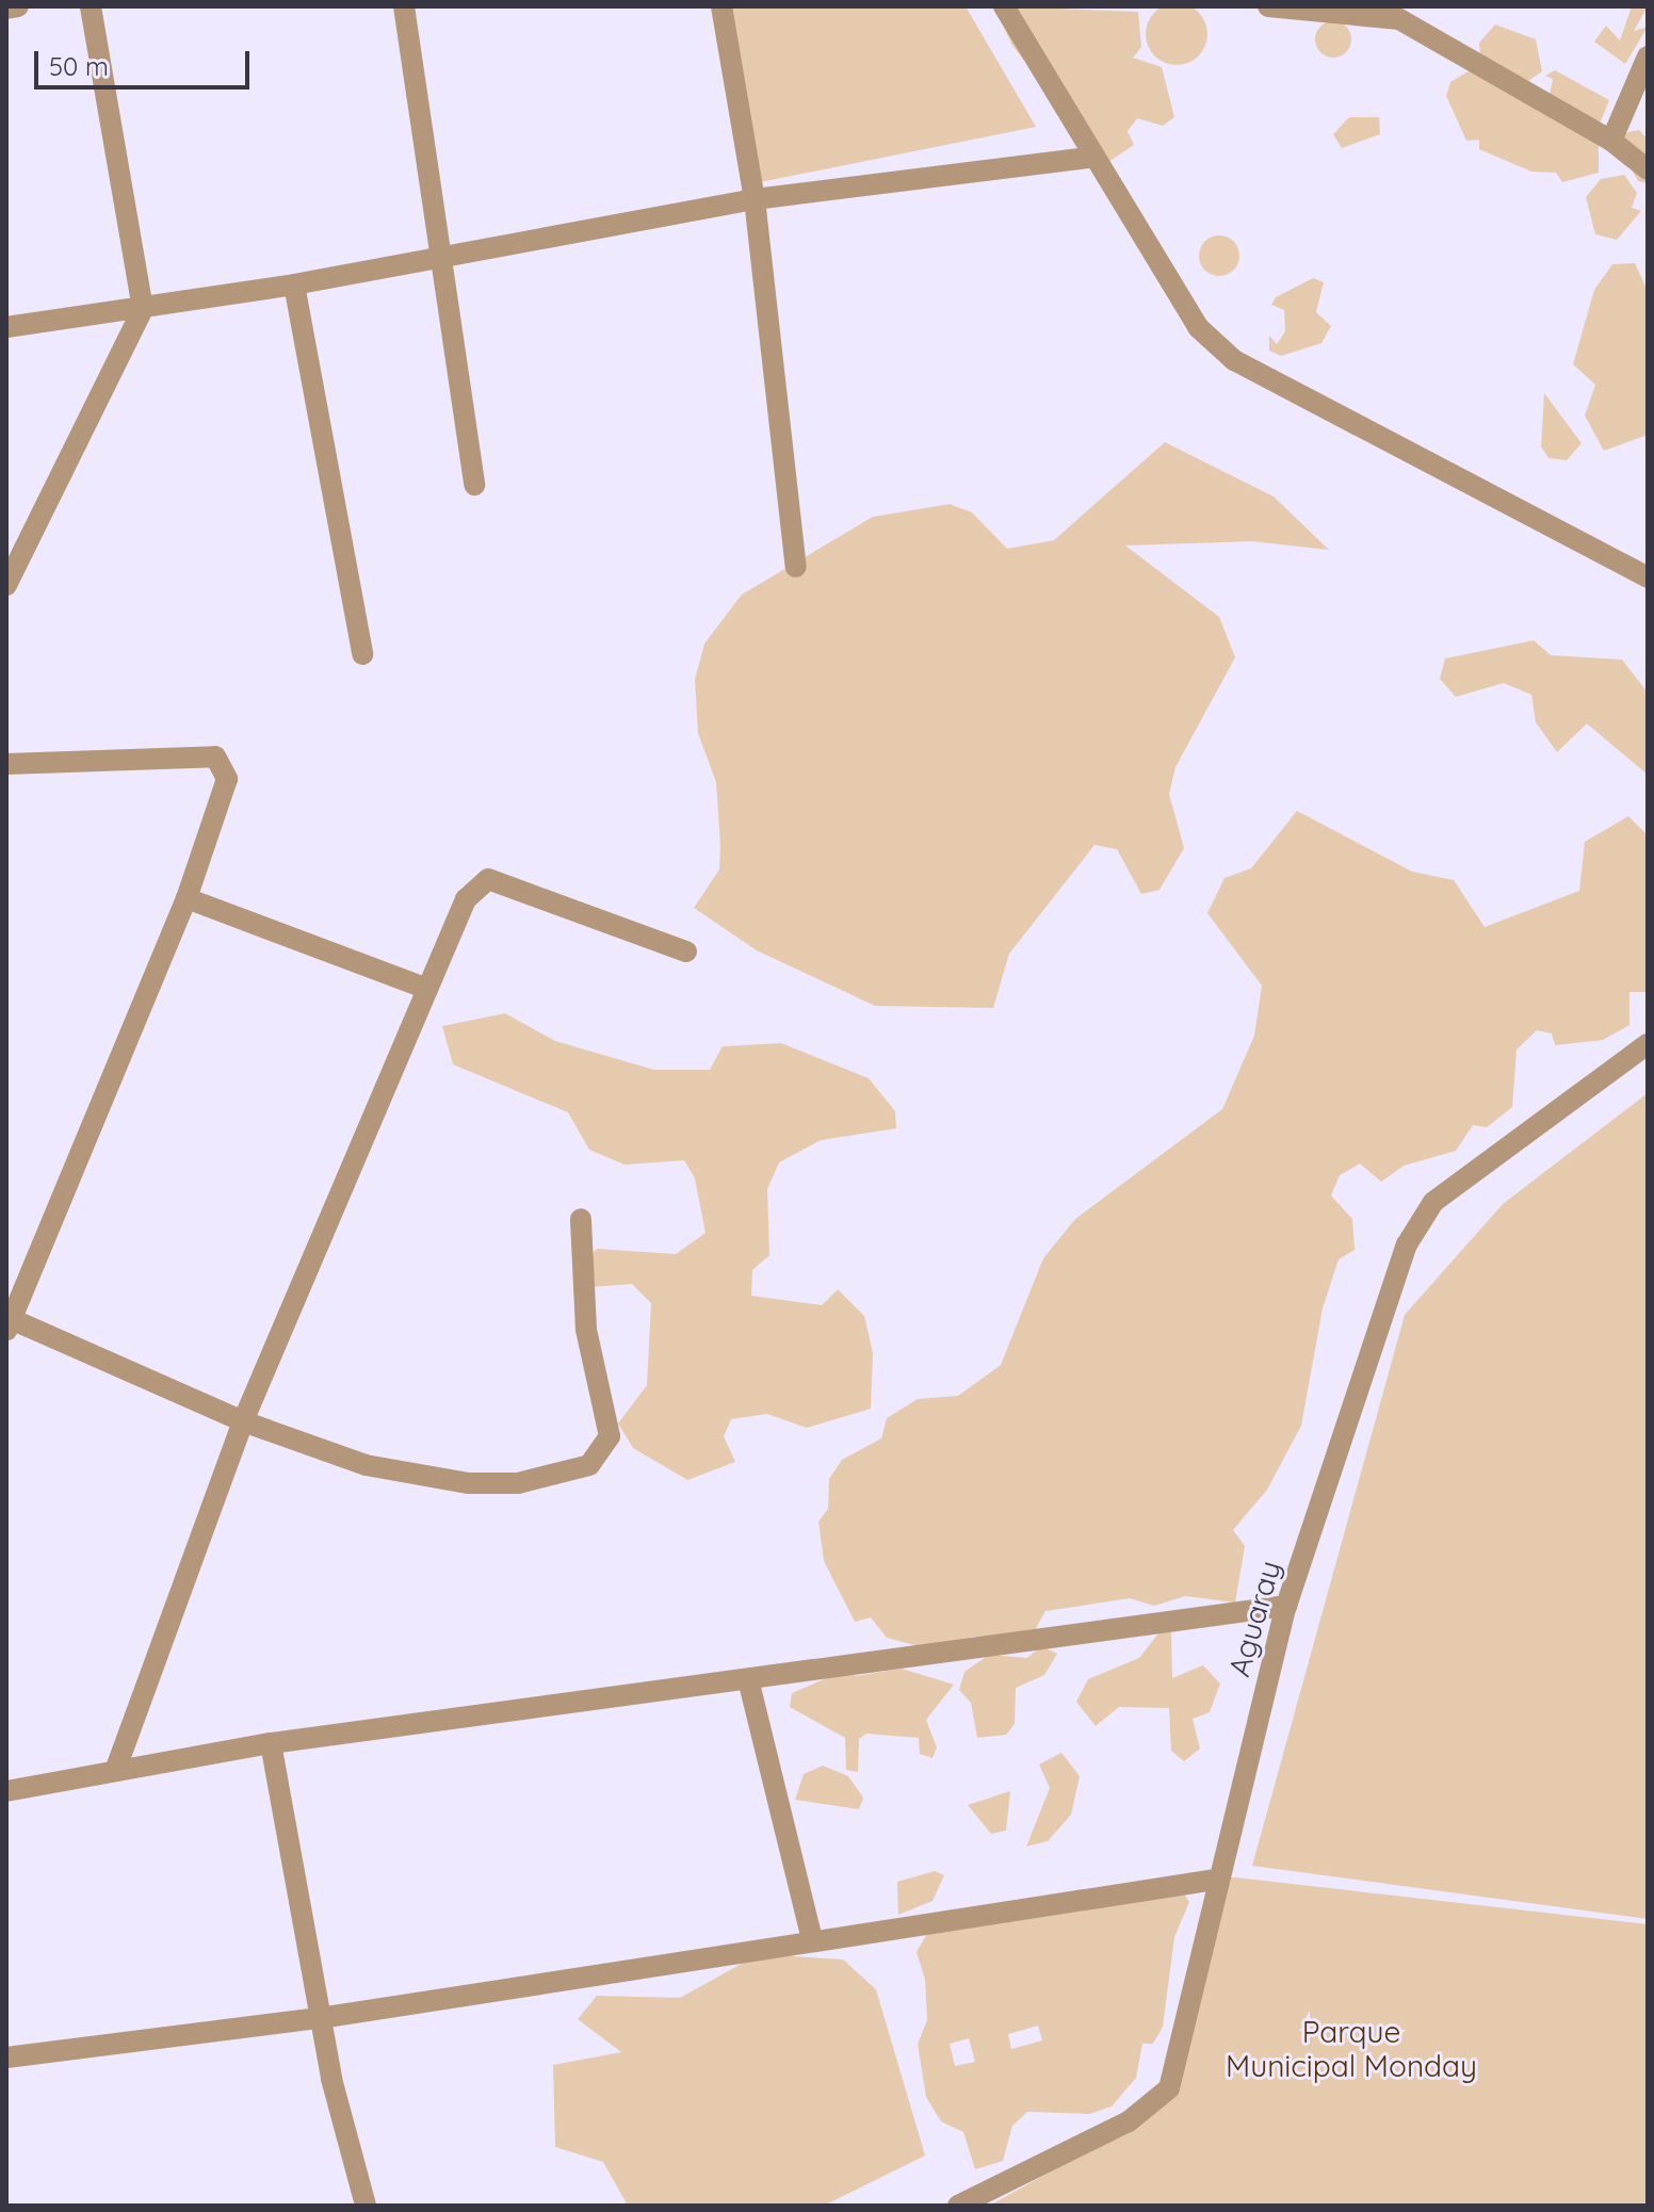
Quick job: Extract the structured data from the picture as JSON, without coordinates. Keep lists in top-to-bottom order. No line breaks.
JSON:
{"streets":{"street":["Aguaray"]},"parks":["Parque Municipal Monday"],"scale_bar":"50 m"}
